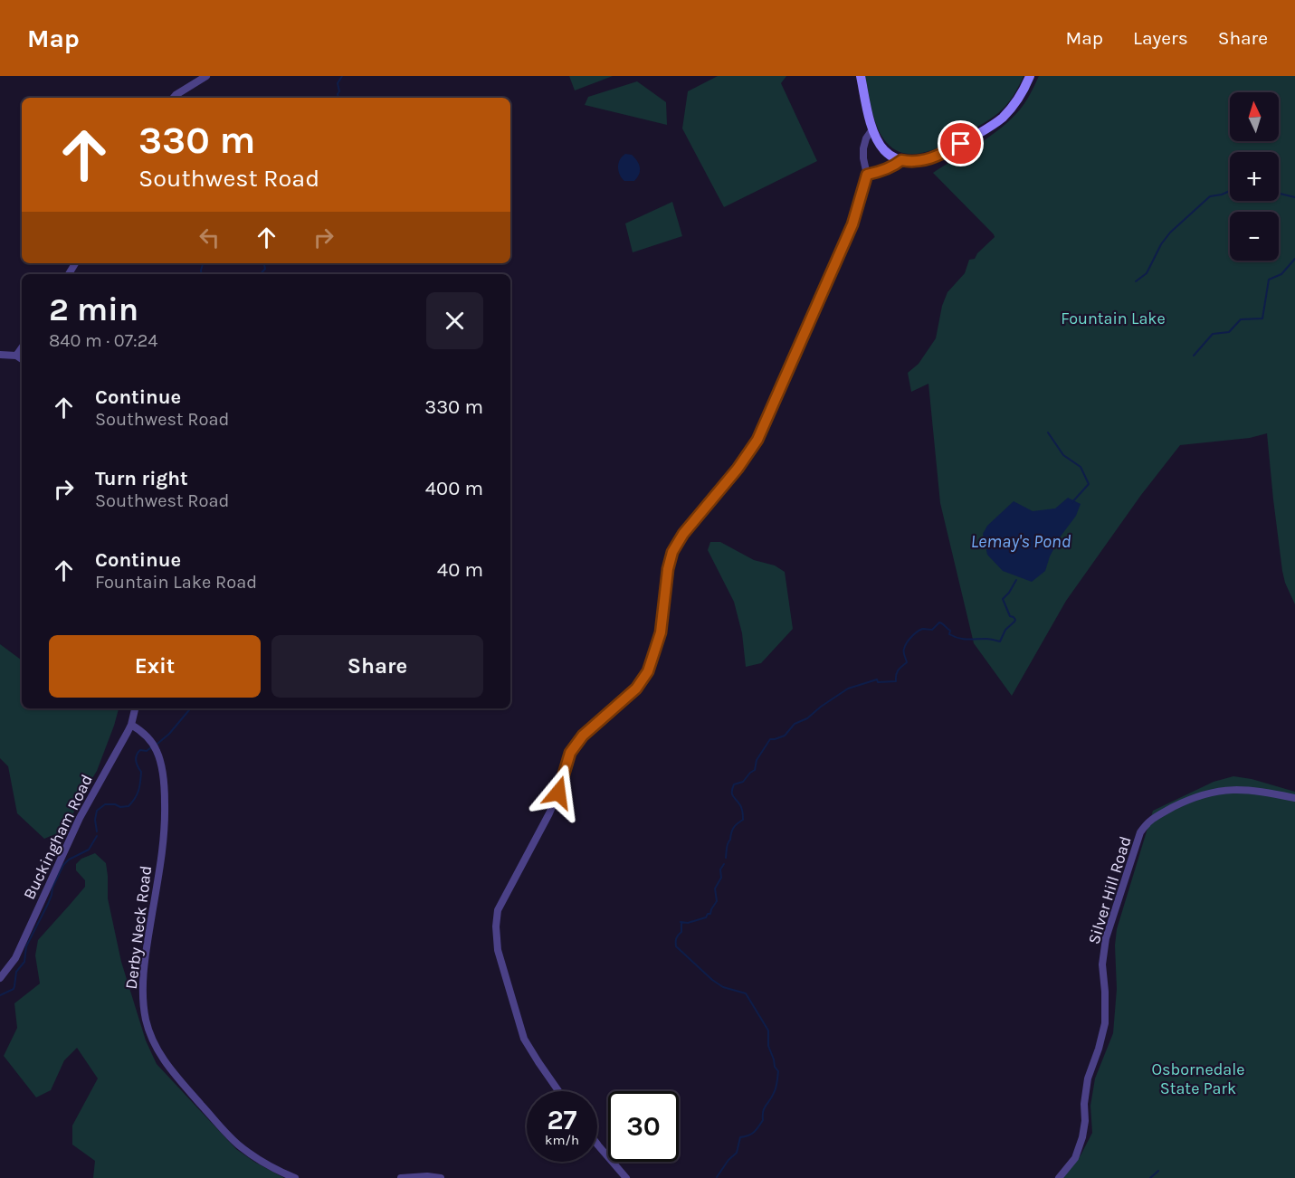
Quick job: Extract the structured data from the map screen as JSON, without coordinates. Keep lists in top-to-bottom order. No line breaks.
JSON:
{"streets":{"street":["Buckingham Road","Silver Hill Road","Derby Neck Road"]},"crossings":[["Buckingham Road","Derby Neck Road"]],"water":["Lemay's Pond"],"parks":["Fountain Lake","Osbornedale State Park"],"north":"top","page":{"header":"Map","nav":["Map","Layers","Share"],"map_buttons":["+","−"],"turn":["330 m","Southwest Road"],"heading":["2 min","840 m · 07:24"],"list":[{"name":"Continue","note":"Southwest Road","value":"330 m"},{"name":"Turn right","note":"Southwest Road","value":"400 m"},{"name":"Continue","note":"Fountain Lake Road","value":"40 m"}],"buttons":["Exit","Share"],"speed":"27 km/h","limit":"30"}}
